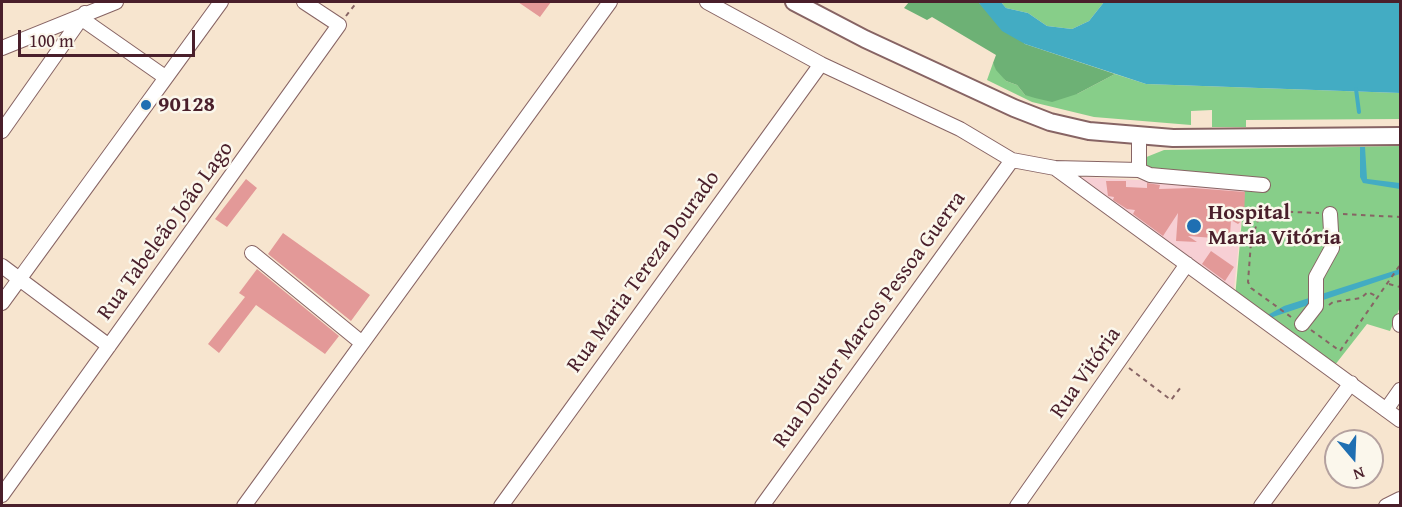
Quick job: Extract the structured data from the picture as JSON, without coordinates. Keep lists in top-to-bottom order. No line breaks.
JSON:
{"streets":{"street":["Rua Tabeleão João Lago","Rua Maria Tereza Dourado","Rua Doutor Marcos Pessoa Guerra","Rua Vitória"]},"places":["90128","Hospital Maria Vitória"],"scale_bar":"100 m","north":"bottom"}
